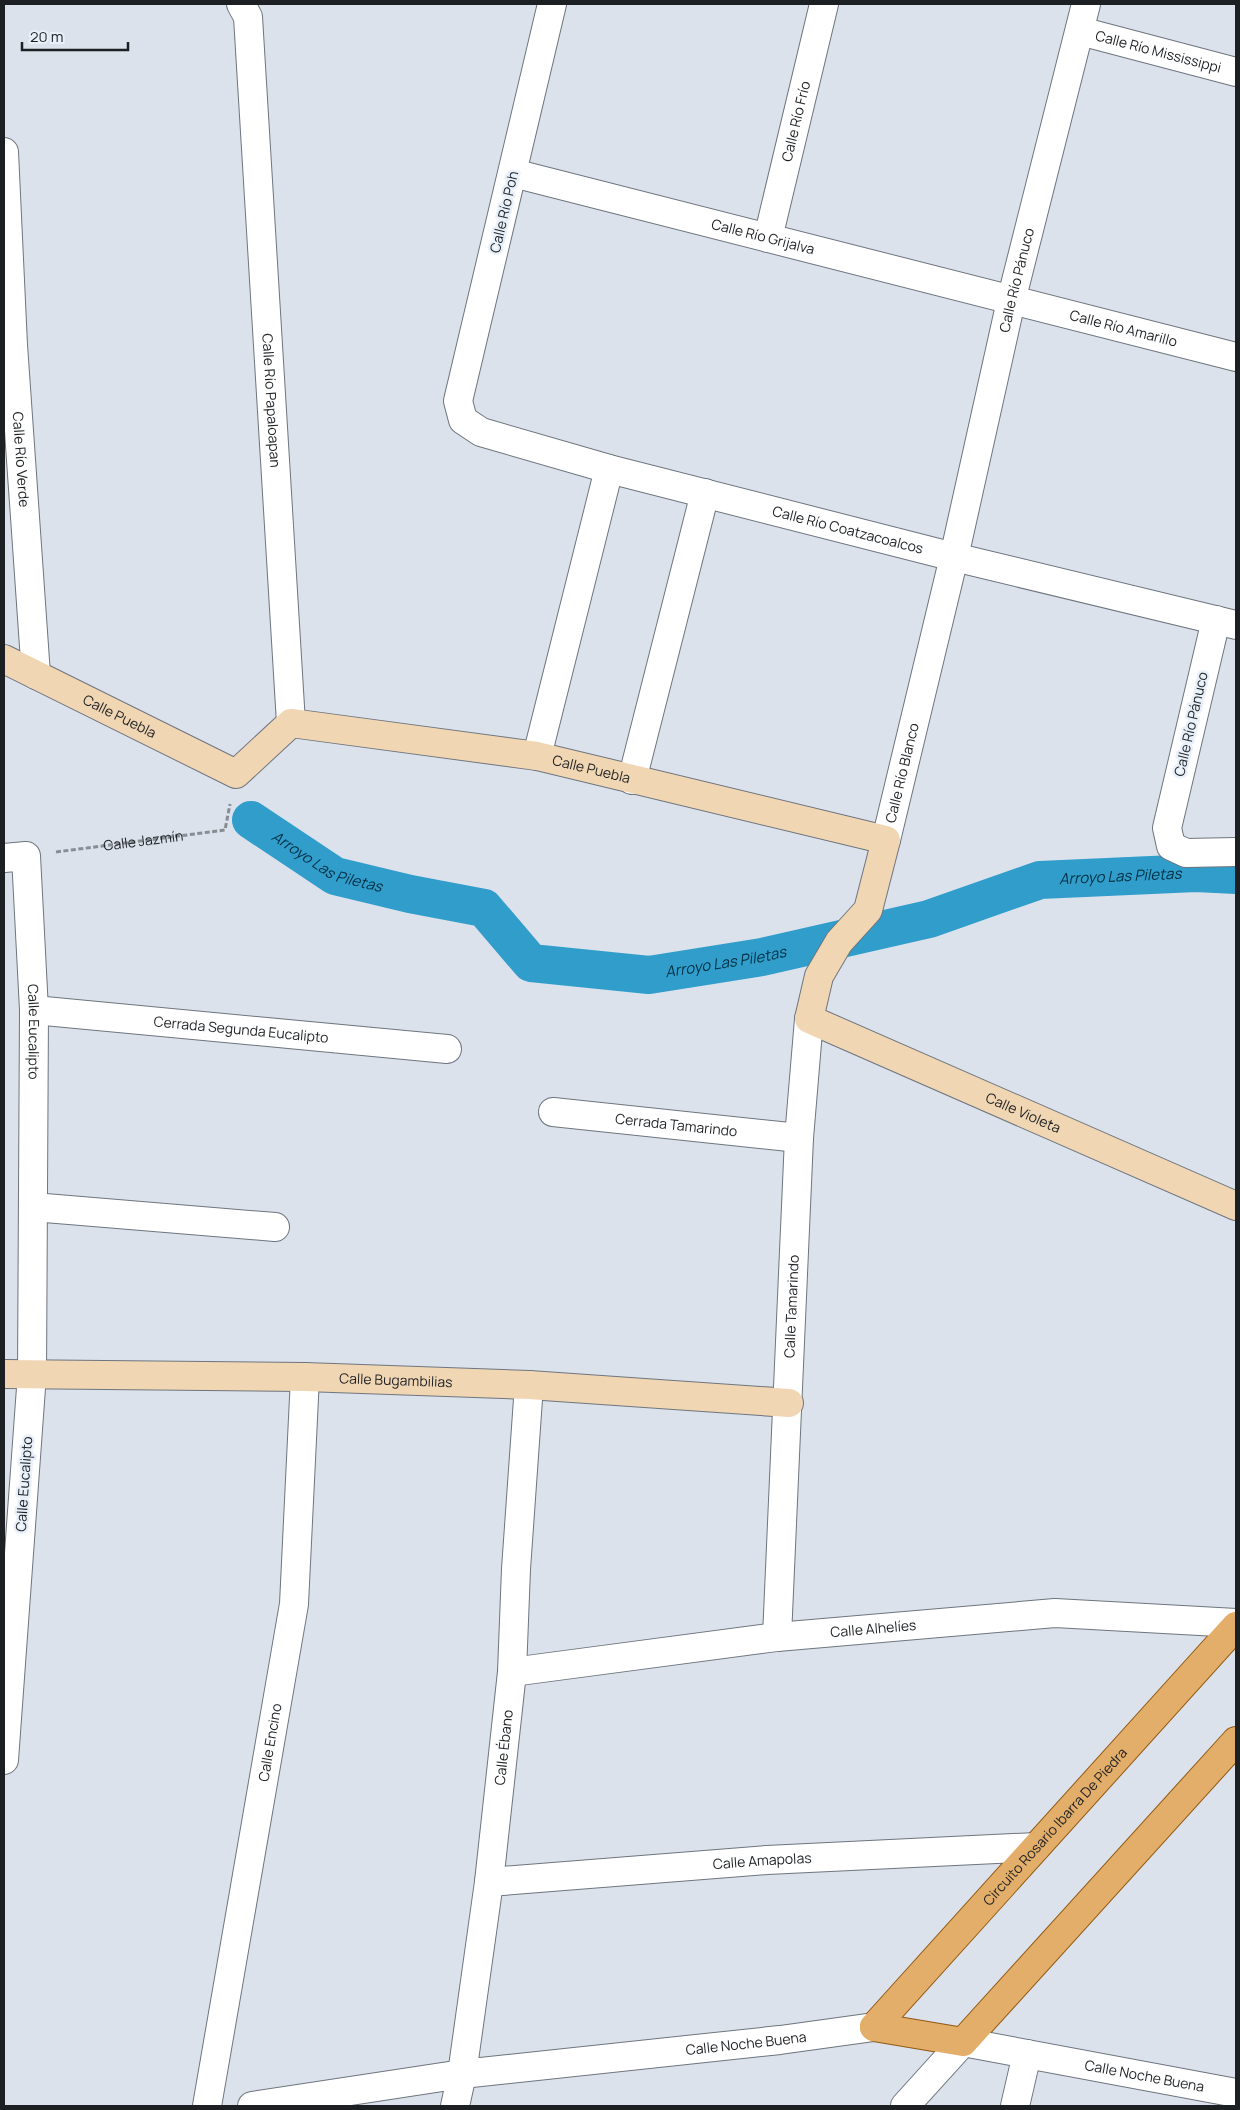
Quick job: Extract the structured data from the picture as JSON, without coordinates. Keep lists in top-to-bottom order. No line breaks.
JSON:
{"streets":{"main road":["Circuito Rosario Ibarra De Piedra","Calle Noche Buena"],"street":["Calle Río Mississippi","Calle Río Frío","Calle Río Poh","Calle Río Grijalva","Calle Río Pánuco","Calle Río Amarillo","Calle Río Papaloapan","Calle Río Verde","Calle Río Coatzacoalcos","Calle Puebla","Calle Río Blanco","Cerrada Segunda Eucalipto","Calle Eucalipto","Calle Violeta","Cerrada Tamarindo","Calle Tamarindo","Calle Bugambilias","Calle Alhelíes","Calle Encino","Calle Ébano","Calle Amapolas"],"path":["Calle Jazmín"]},"crossings":[["Calle Río Mississippi","Calle Río Pánuco"],["Calle Río Frío","Calle Río Grijalva"],["Calle Río Poh","Calle Río Grijalva"],["Calle Río Poh","Calle Río Coatzacoalcos"],["Calle Río Grijalva","Calle Río Pánuco"],["Calle Río Grijalva","Calle Río Amarillo"],["Calle Río Pánuco","Calle Río Amarillo"],["Calle Río Pánuco","Calle Río Coatzacoalcos"],["Calle Río Pánuco","Calle Río Blanco"],["Calle Río Papaloapan","Calle Puebla"],["Calle Río Verde","Calle Puebla"],["Calle Río Coatzacoalcos","Calle Río Blanco"],["Calle Puebla","Calle Río Blanco"],["Calle Puebla","Calle Jazmín"],["Calle Río Blanco","Calle Tamarindo"],["Calle Jazmín","Calle Eucalipto"],["Cerrada Segunda Eucalipto","Calle Eucalipto"],["Calle Eucalipto","Calle Bugambilias"],["Calle Violeta","Calle Tamarindo"],["Cerrada Tamarindo","Calle Tamarindo"],["Calle Tamarindo","Calle Bugambilias"],["Calle Tamarindo","Calle Alhelíes"],["Calle Bugambilias","Calle Encino"],["Calle Bugambilias","Calle Ébano"],["Calle Alhelíes","Calle Ébano"],["Calle Alhelíes","Circuito Rosario Ibarra De Piedra"],["Calle Ébano","Calle Amapolas"],["Calle Ébano","Calle Noche Buena"],["Circuito Rosario Ibarra De Piedra","Calle Amapolas"],["Circuito Rosario Ibarra De Piedra","Calle Noche Buena"]],"water":["Arroyo Las Piletas"],"scale_bar":"20 m"}
